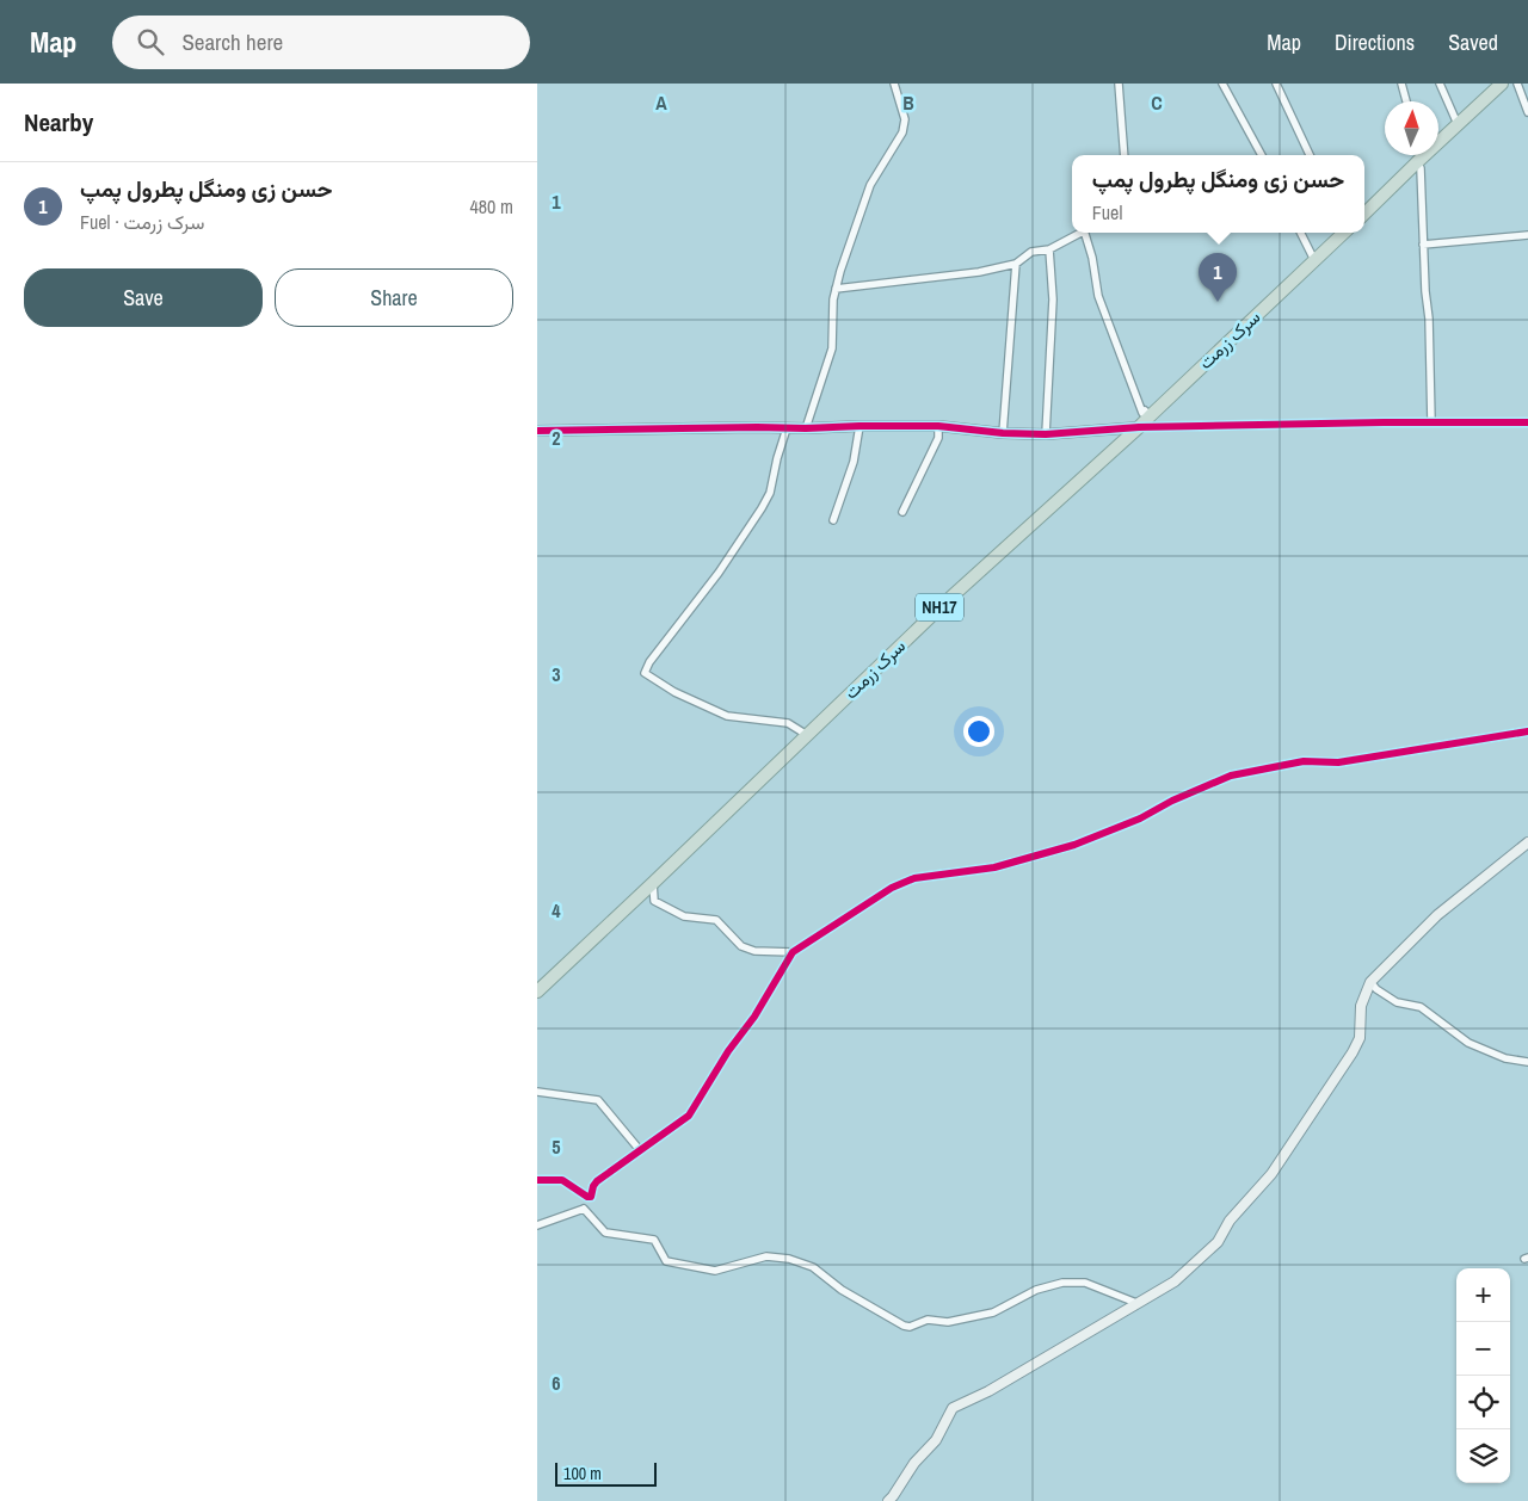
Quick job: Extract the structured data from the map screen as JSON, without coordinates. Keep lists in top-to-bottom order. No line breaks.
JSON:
{"streets":{"highway":["سرک زرمت","NH17"]},"scale_bar":"100 m","north":"top","page":{"header":"Map","search":"Search here","nav":["Map","Directions","Saved"],"heading":"Nearby","popup":["حسن زی ومنگل پطرول پمپ","Fuel"],"list":[{"mark":"1","name":"حسن زی ومنگل پطرول پمپ","note":"Fuel · سرک زرمت","value":"480 m"}],"buttons":["Save","Share"],"pins":"1","map_buttons":["+","−"],"scale":"100 m"},"grid":{"columns":["A","B","C"],"rows":["1","2","3","4","5","6"]}}
